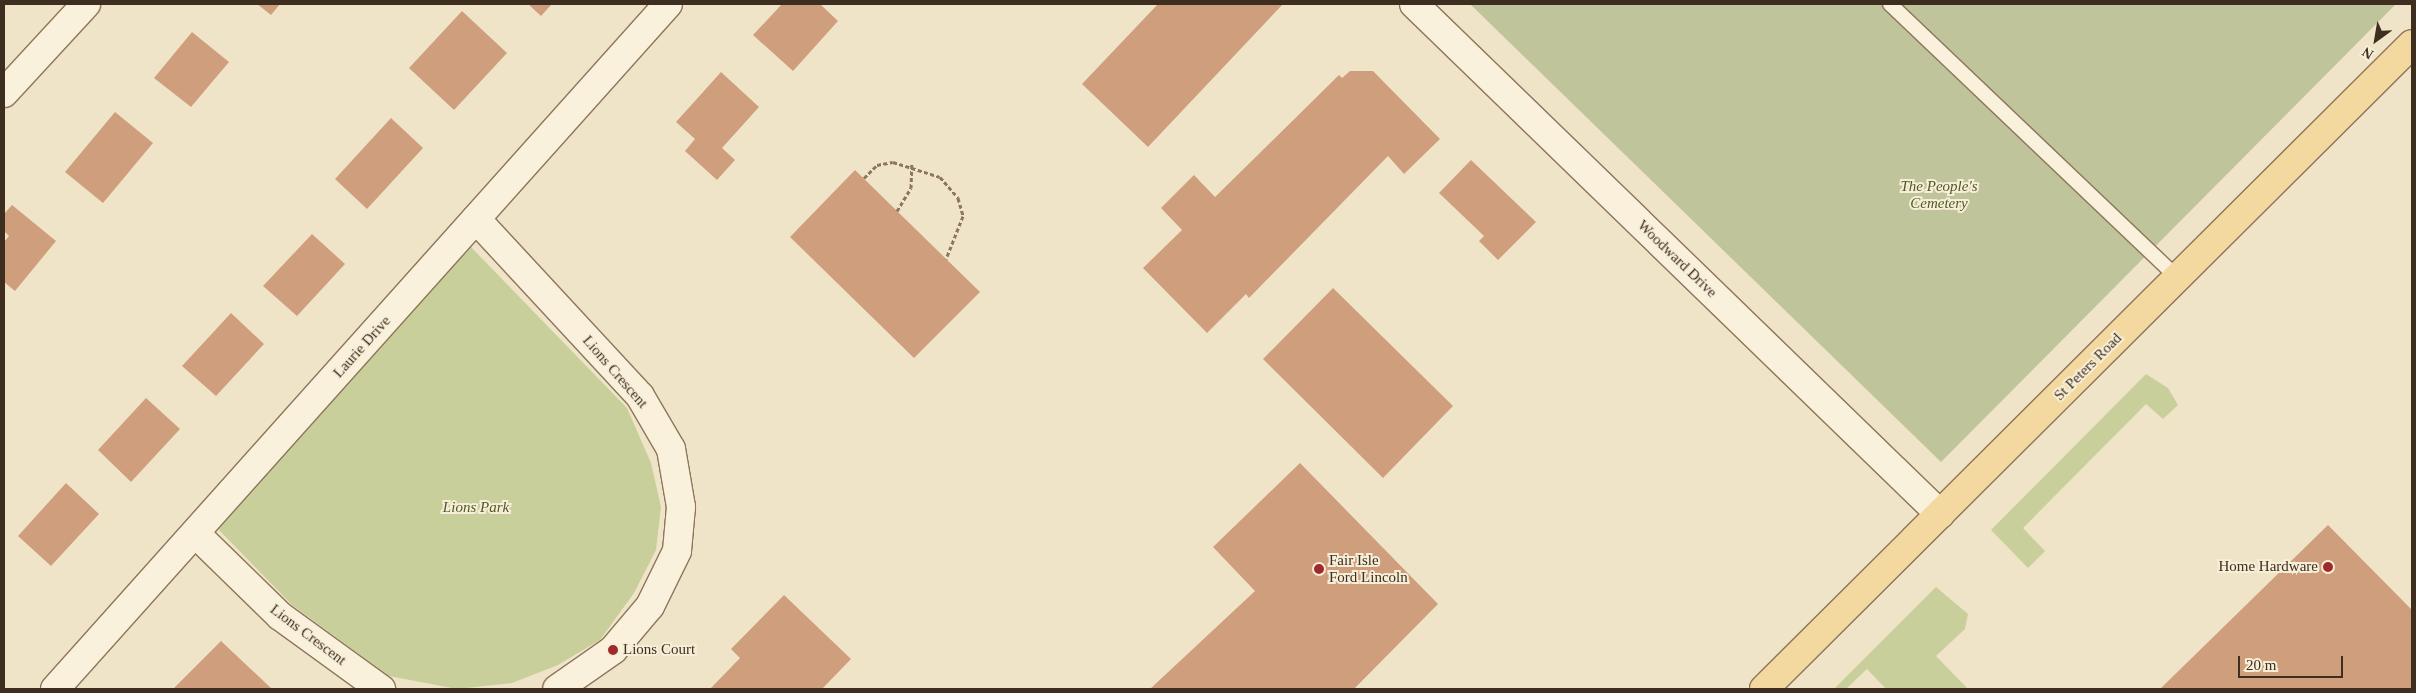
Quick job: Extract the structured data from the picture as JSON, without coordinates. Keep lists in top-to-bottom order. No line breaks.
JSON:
{"streets":{"main road":["St Peters Road"],"street":["Woodward Drive","Laurie Drive","Lions Crescent"]},"crossings":[["Woodward Drive","St Peters Road"],["Laurie Drive","Lions Crescent"]],"parks":["The People's Cemetery","Lions Park"],"places":["Home Hardware","Fair Isle Ford Lincoln","Lions Court"],"scale_bar":"20 m","north":"bottom left"}
